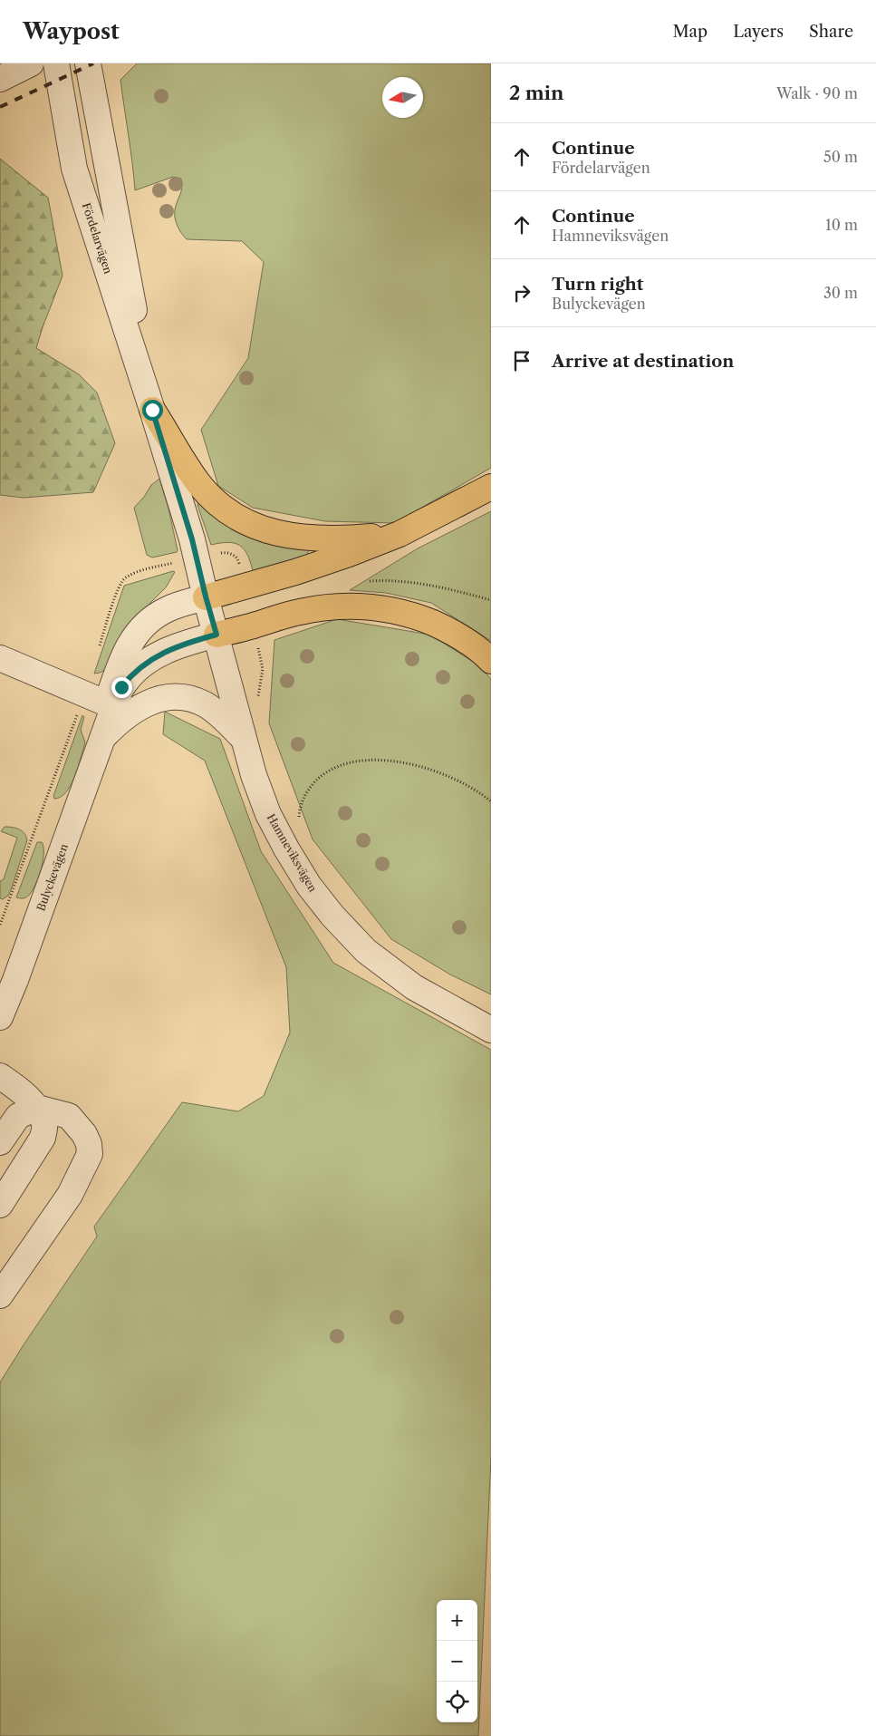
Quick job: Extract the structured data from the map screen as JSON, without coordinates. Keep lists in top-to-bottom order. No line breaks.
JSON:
{"streets":{"street":["Fördelarvägen","Hamneviksvägen","Bulyckevägen"]},"crossings":[["Fördelarvägen","Hamneviksvägen"],["Fördelarvägen","Bulyckevägen"],["Hamneviksvägen","Bulyckevägen"]],"north":"left","page":{"header":"Waypost","nav":["Map","Layers","Share"],"heading":["2 min","Walk · 90 m"],"list":[["Continue","Fördelarvägen","50 m"],["Continue","Hamneviksvägen","10 m"],["Turn right","Bulyckevägen","30 m"],"Arrive at destination"],"map_buttons":["+","−"]}}
